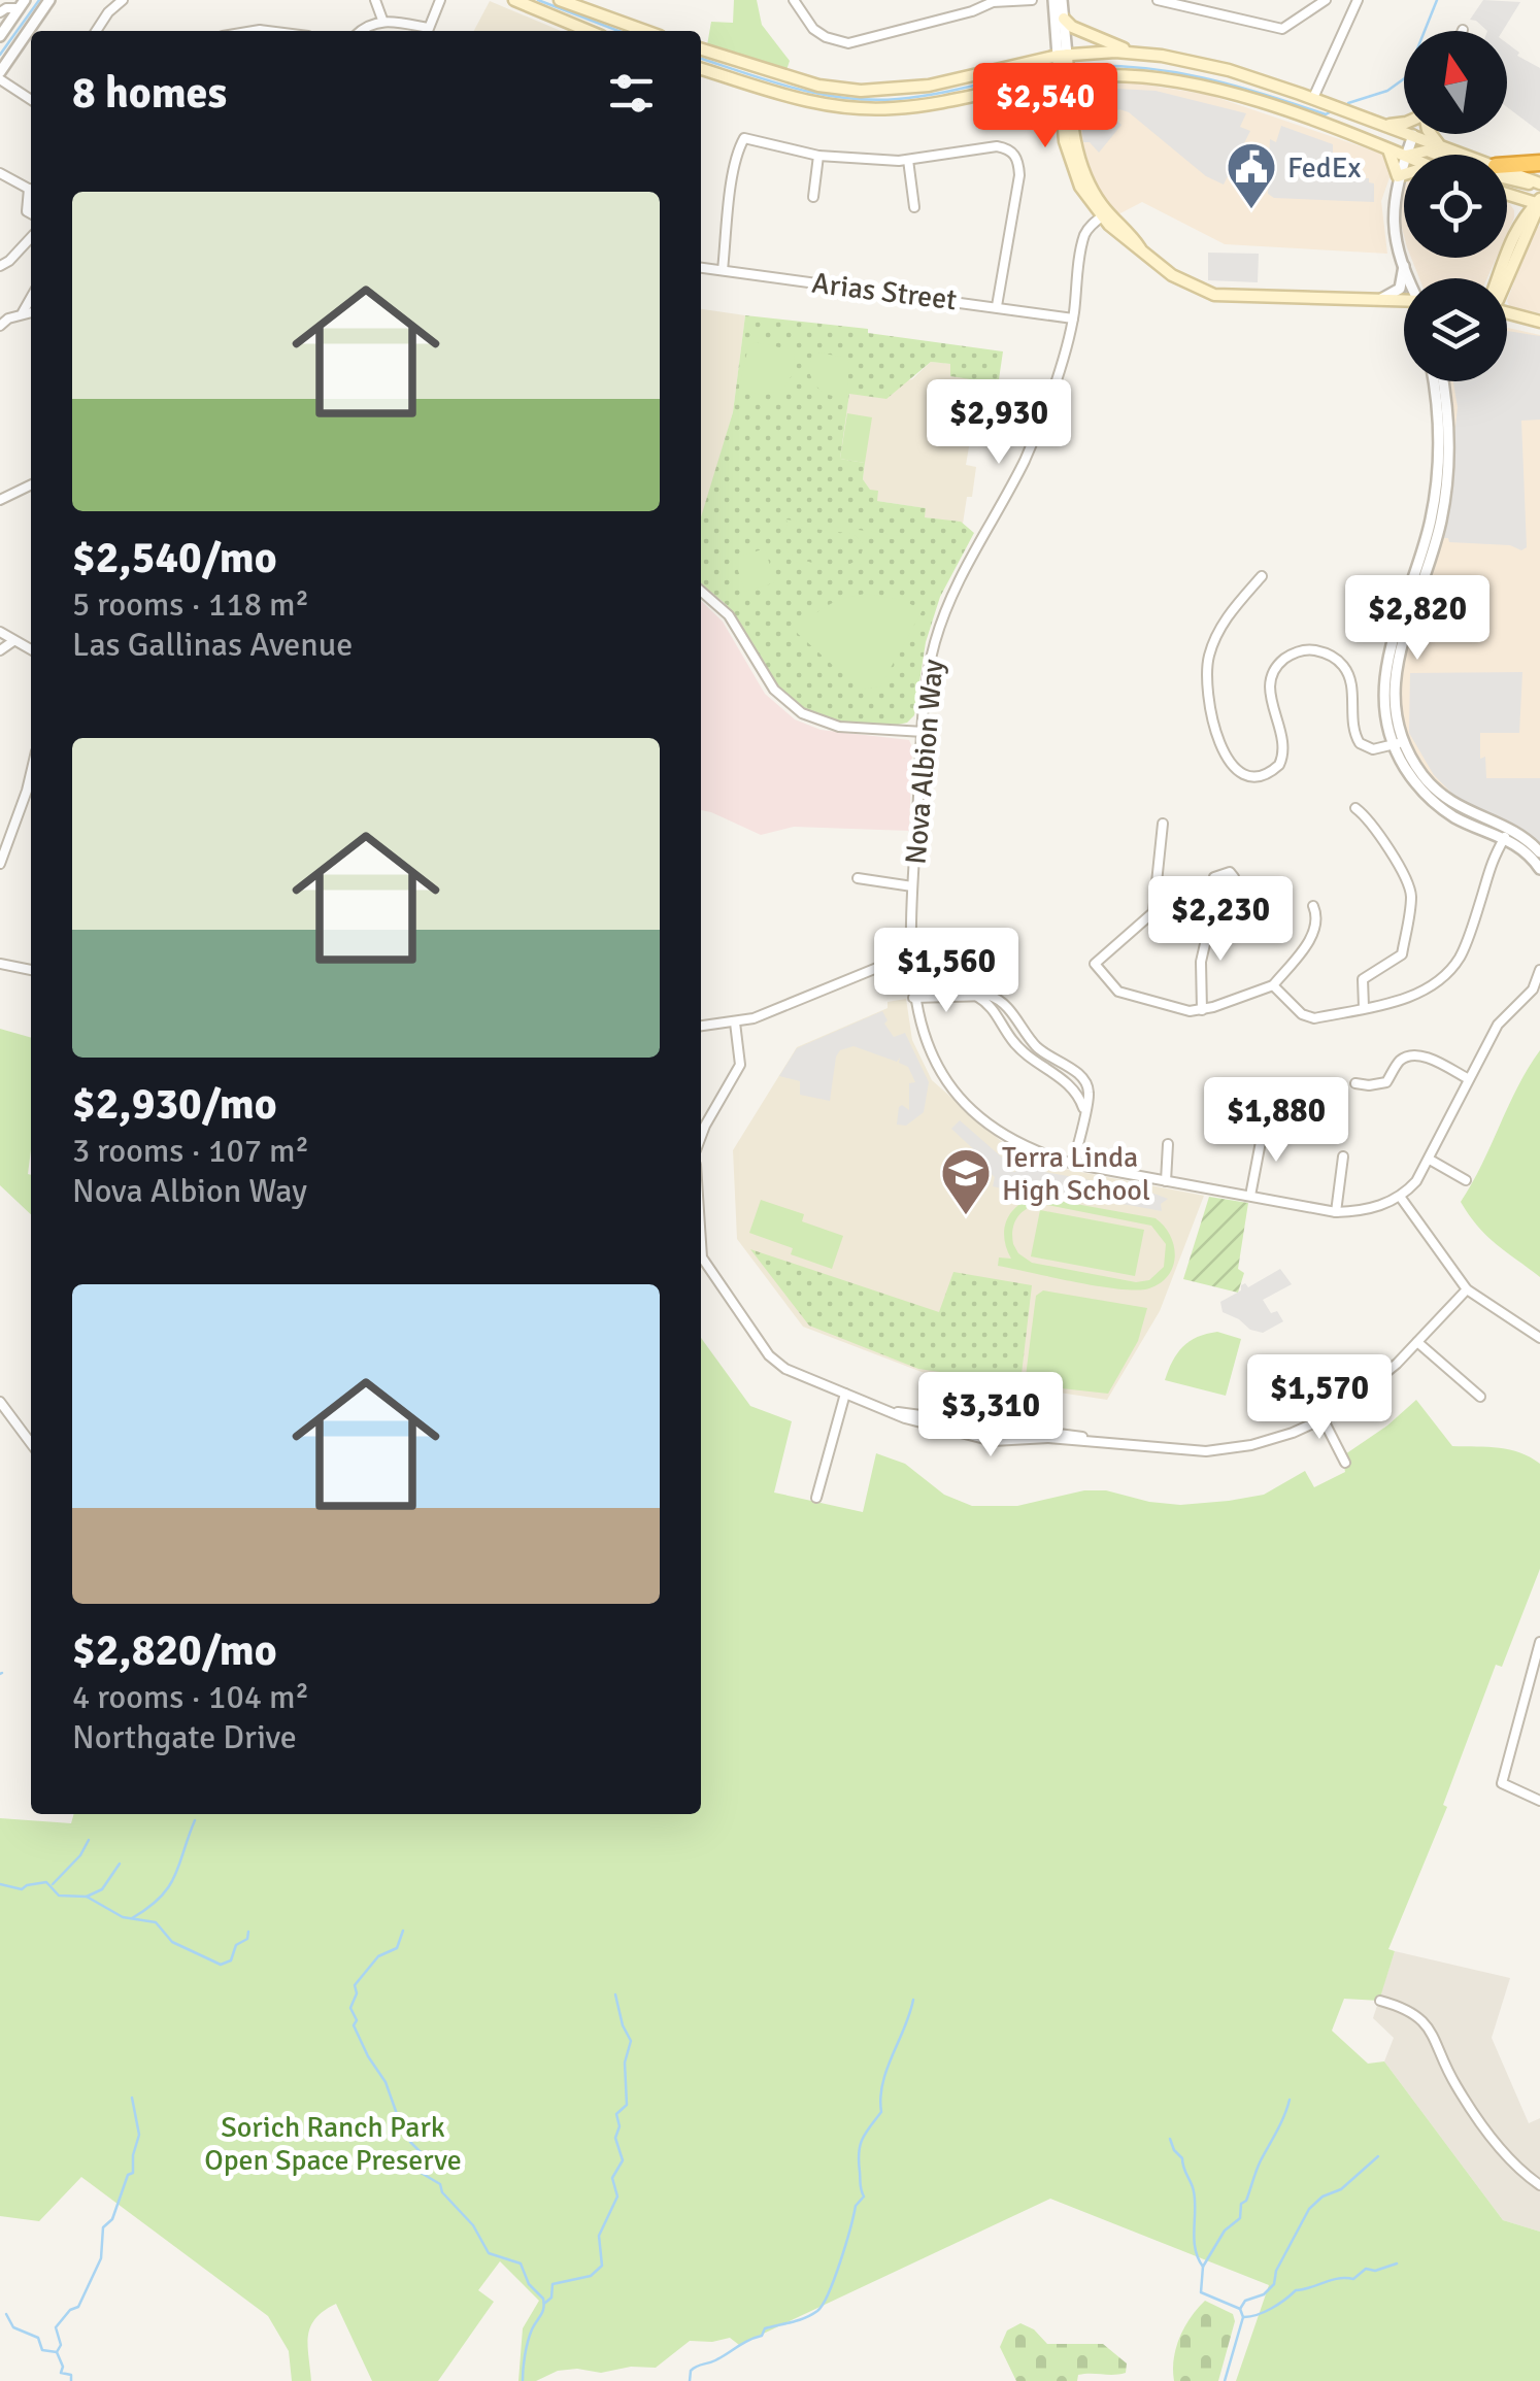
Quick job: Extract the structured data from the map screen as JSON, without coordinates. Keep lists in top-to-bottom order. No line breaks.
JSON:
{"streets":{"street":["Arias Street","Nova Albion Way"]},"crossings":[["Arias Street","Nova Albion Way"]],"parks":["Sorich Ranch Park Open Space Preserve"],"places":{"public building":["FedEx"],"school or university":["Terra Linda High School"]},"north":"top","page":{"heading":"8 homes","price":["$2,540","$2,930","$2,820","$2,230","$1,560","$1,880","$1,570","$3,310"],"list":[{"name":"$2,540/mo","note":"5 rooms · 118 m² · Las Gallinas Avenue"},{"name":"$2,930/mo","note":"3 rooms · 107 m² · Nova Albion Way"},{"name":"$2,820/mo","note":"4 rooms · 104 m² · Northgate Drive"}]}}
